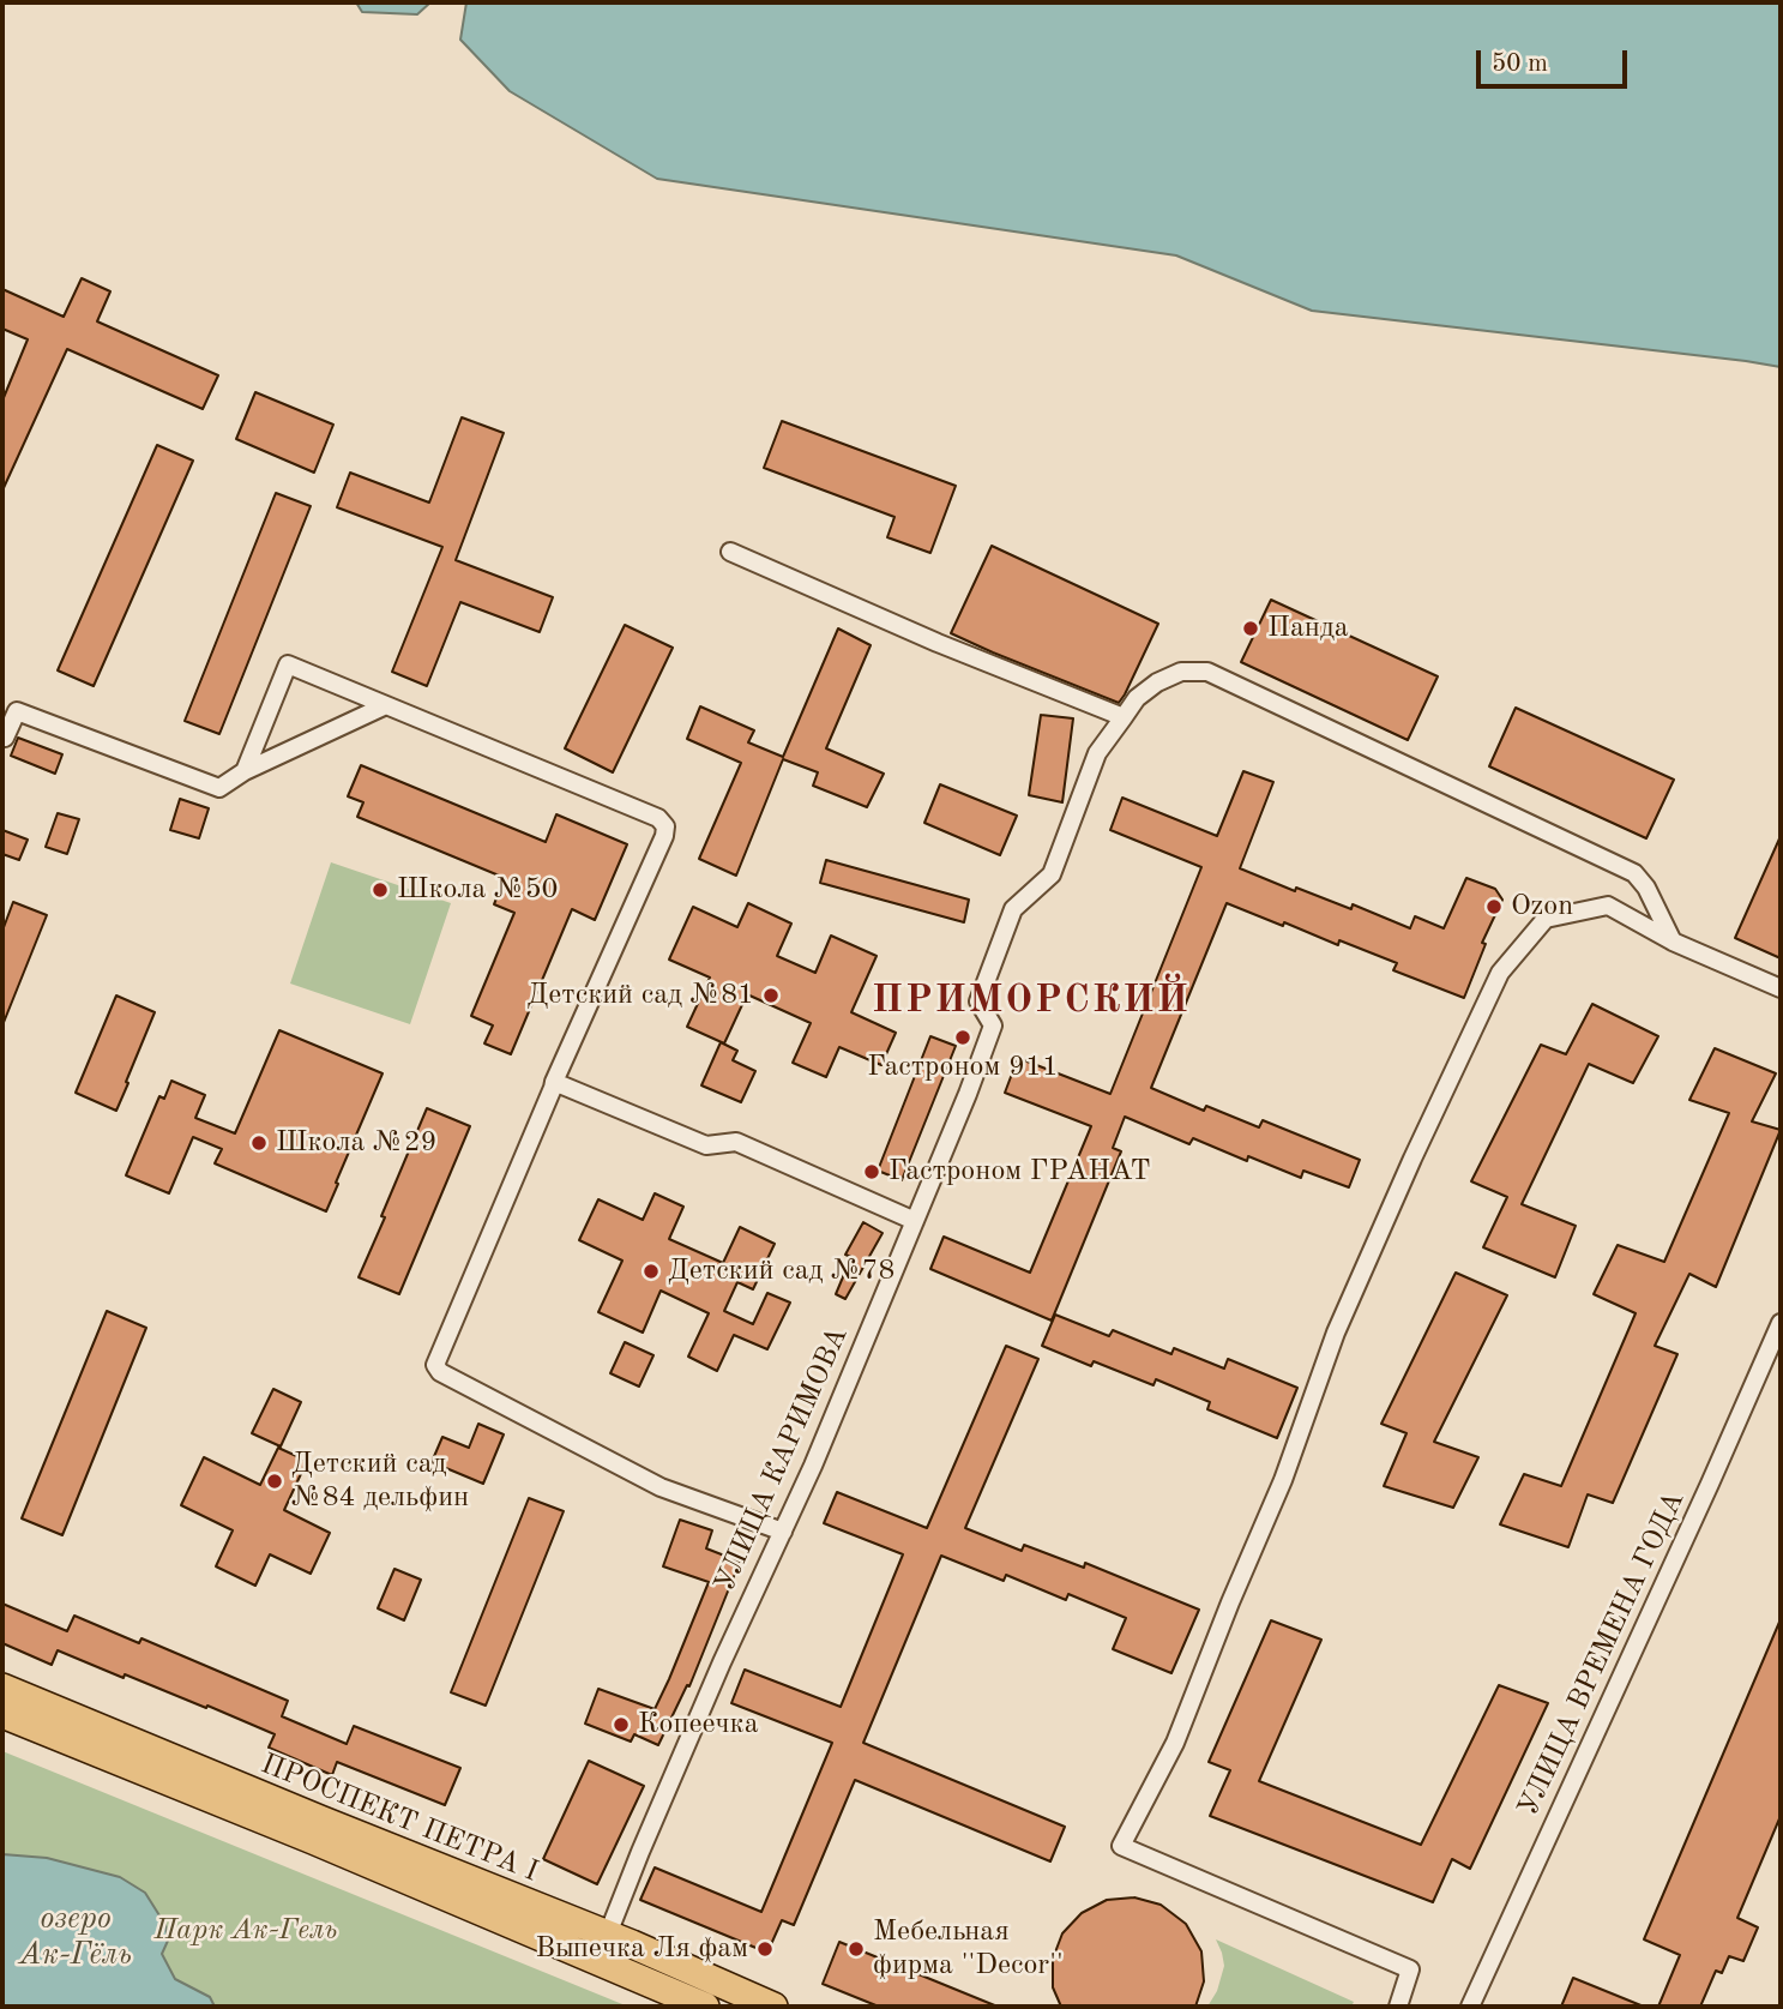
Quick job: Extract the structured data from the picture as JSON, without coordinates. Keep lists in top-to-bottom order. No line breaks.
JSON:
{"streets":{"main road":["ПРОСПЕКТ ПЕТРА I"],"street":["УЛИЦА КАРИМОВА","УЛИЦА ВРЕМЕНА ГОДА"]},"crossings":[["УЛИЦА КАРИМОВА","ПРОСПЕКТ ПЕТРА I"]],"districts":["ПРИМОРСКИЙ"],"water":["озеро Ак-Гёль"],"parks":["Парк Ак-Гель"],"places":["Панда","Школа №50","Ozon","Детский сад №81","Гастроном 911","Школа №29","Гастроном ГРАНАТ","Детский сад №78","Детский сад №84 дельфин","Копеечка","Выпечка Ля фам","Мебельная фирма ''Decor''"],"scale_bar":"50 m"}
